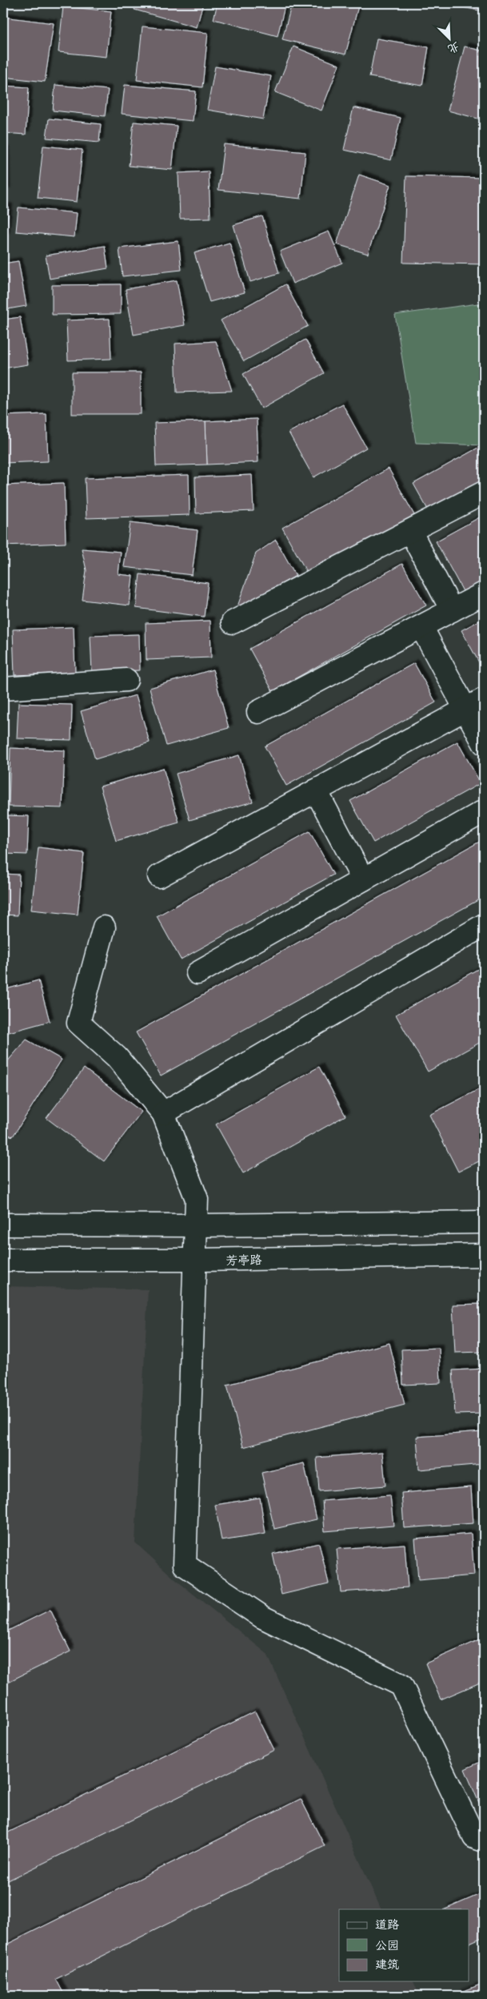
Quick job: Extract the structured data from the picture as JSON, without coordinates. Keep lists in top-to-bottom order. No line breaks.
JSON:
{"streets":{"street":["芳亭路"]},"legend":["道路","公园","建筑"],"north":"bottom right"}
